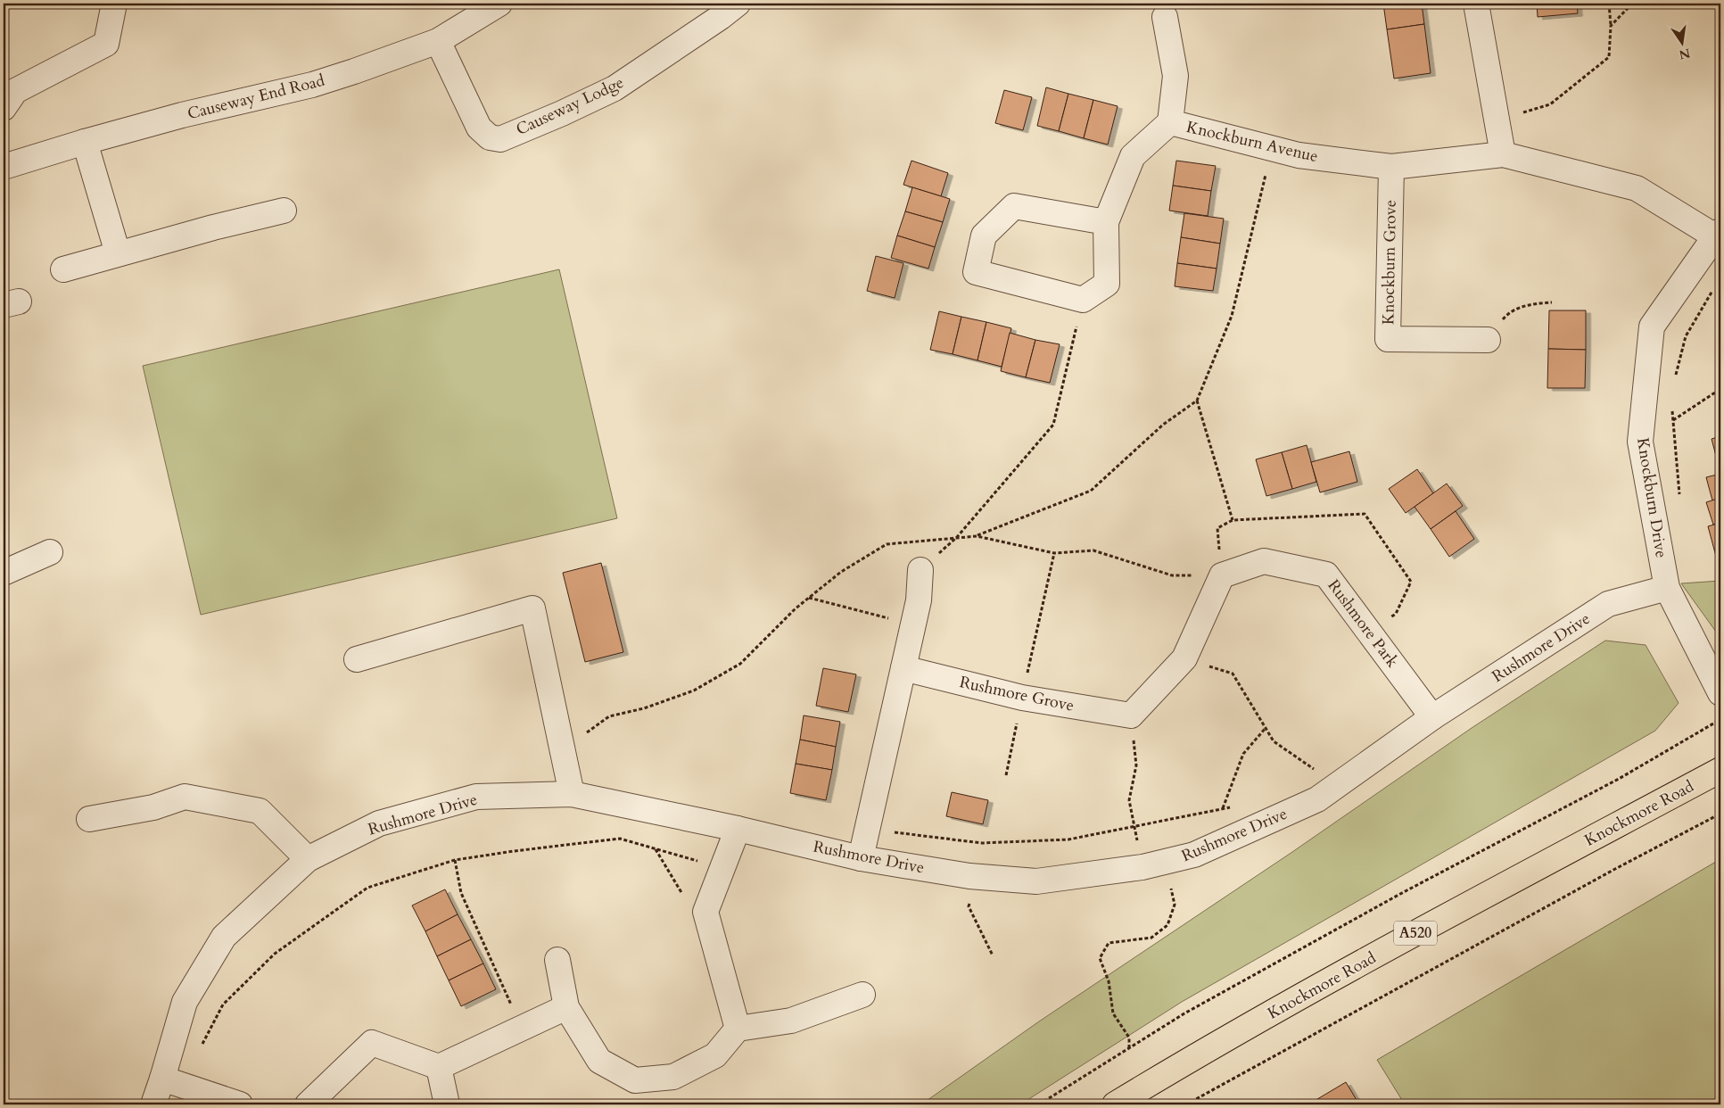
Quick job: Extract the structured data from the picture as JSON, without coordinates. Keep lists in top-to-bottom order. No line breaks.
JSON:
{"streets":{"main road":["Knockmore Road","A520"],"street":["Causeway End Road","Causeway Lodge","Knockburn Avenue","Knockburn Grove","Knockburn Drive","Rushmore Park","Rushmore Drive","Rushmore Grove"]},"crossings":[["Causeway End Road","Causeway Lodge"],["Knockburn Avenue","Knockburn Grove"],["Knockburn Avenue","Knockburn Drive"],["Knockburn Drive","Rushmore Drive"],["Rushmore Park","Rushmore Drive"]],"north":"bottom"}
